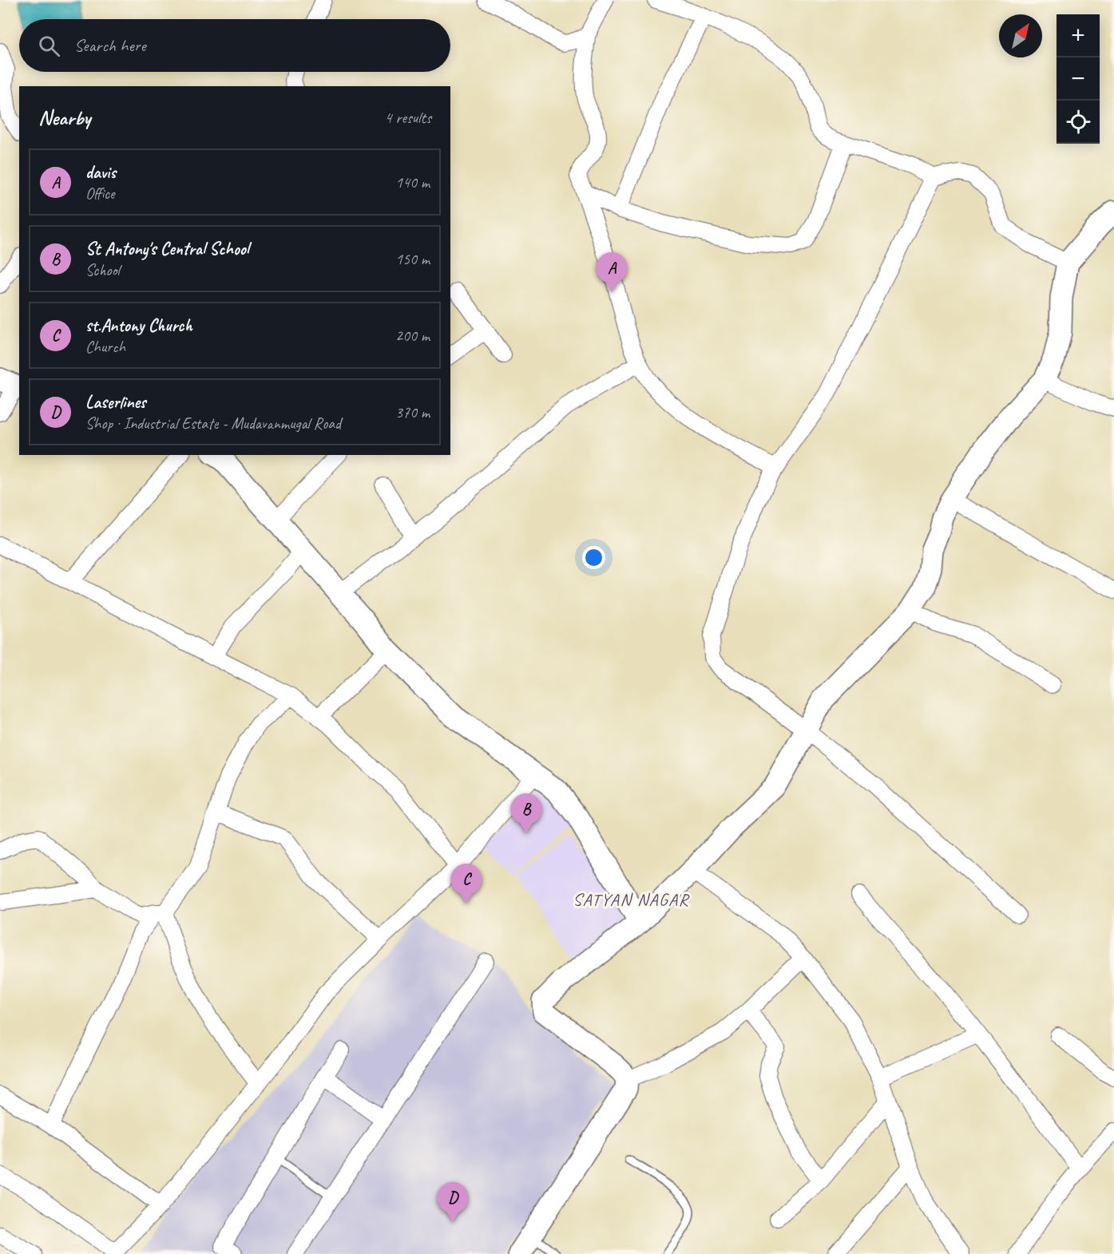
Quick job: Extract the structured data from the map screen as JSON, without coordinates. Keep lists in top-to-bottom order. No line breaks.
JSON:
{"districts":["SATYAN NAGAR"],"north":"top right","page":{"map_buttons":["+","−"],"search":"Search here","heading":["Nearby","4 results"],"list":[{"mark":"A","name":"davis","note":"Office","value":"140 m"},{"mark":"B","name":"St Antony's Central School","note":"School","value":"150 m"},{"mark":"C","name":"st.Antony Church","note":"Church","value":"200 m"},{"mark":"D","name":"Laserlines","note":"Shop · Industrial Estate - Mudavanmugal Road","value":"370 m"}],"pins":["A","B","C","D"]}}
